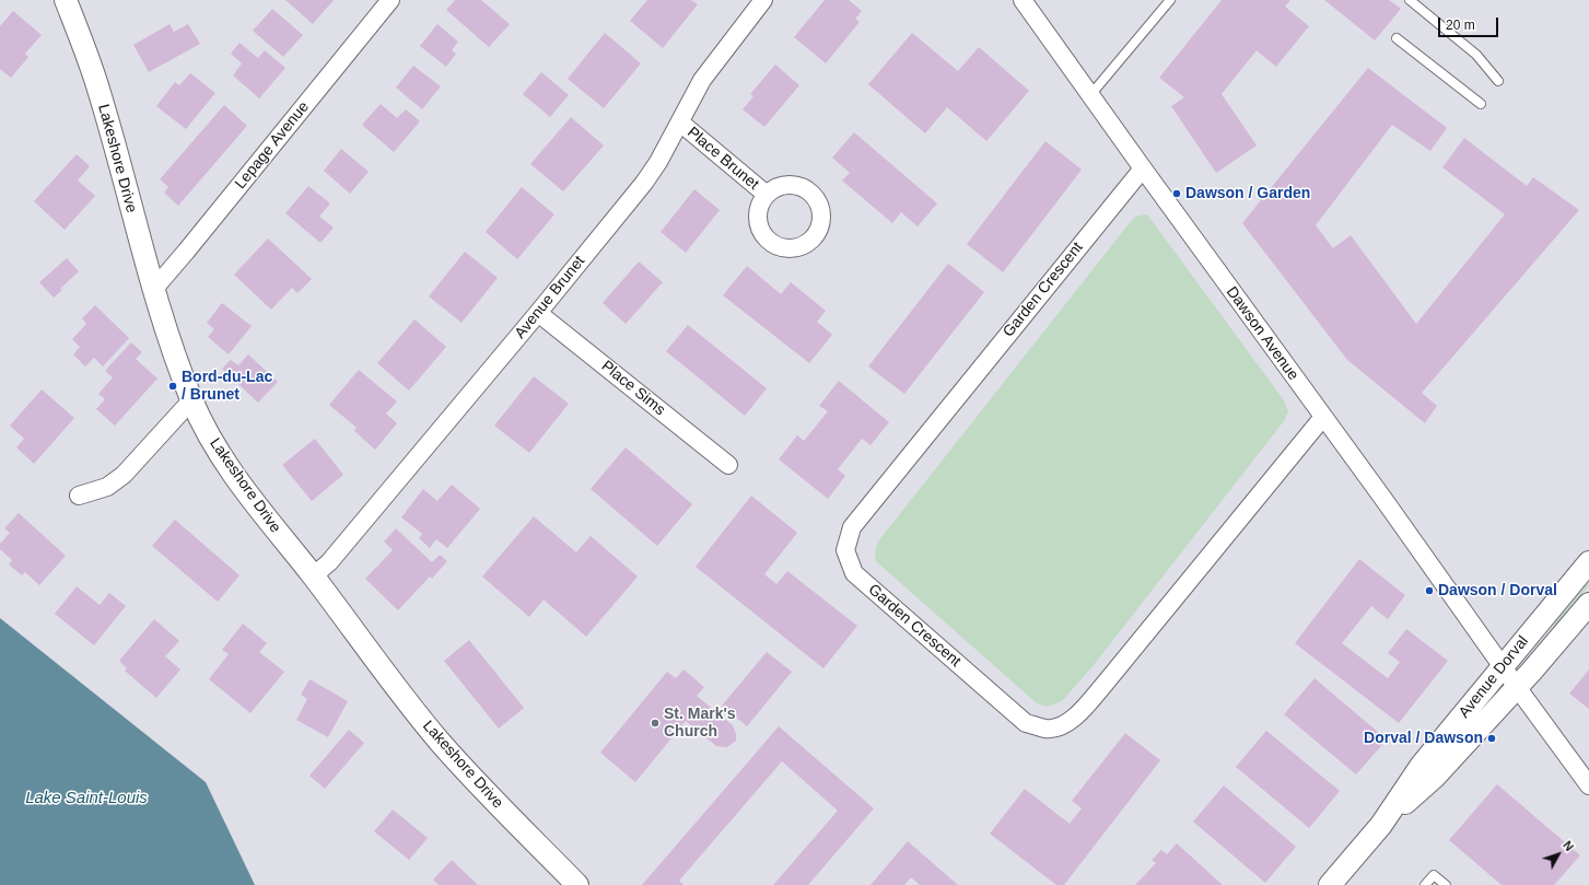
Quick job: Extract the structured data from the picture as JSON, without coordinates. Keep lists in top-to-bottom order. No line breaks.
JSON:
{"streets":{"street":["Lepage Avenue","Lakeshore Drive","Place Brunet","Garden Crescent","Avenue Brunet","Dawson Avenue","Place Sims","Avenue Dorval"]},"crossings":[["Lepage Avenue","Lakeshore Drive"],["Lakeshore Drive","Avenue Brunet"],["Place Brunet","Avenue Brunet"],["Garden Crescent","Dawson Avenue"],["Avenue Brunet","Place Sims"],["Dawson Avenue","Avenue Dorval"]],"water":["Lake Saint-Louis"],"places":["Dawson / Garden","Bord-du-Lac / Brunet","Dawson / Dorval","St. Mark's Church","Dorval / Dawson"],"scale_bar":"20 m","north":"top right"}
